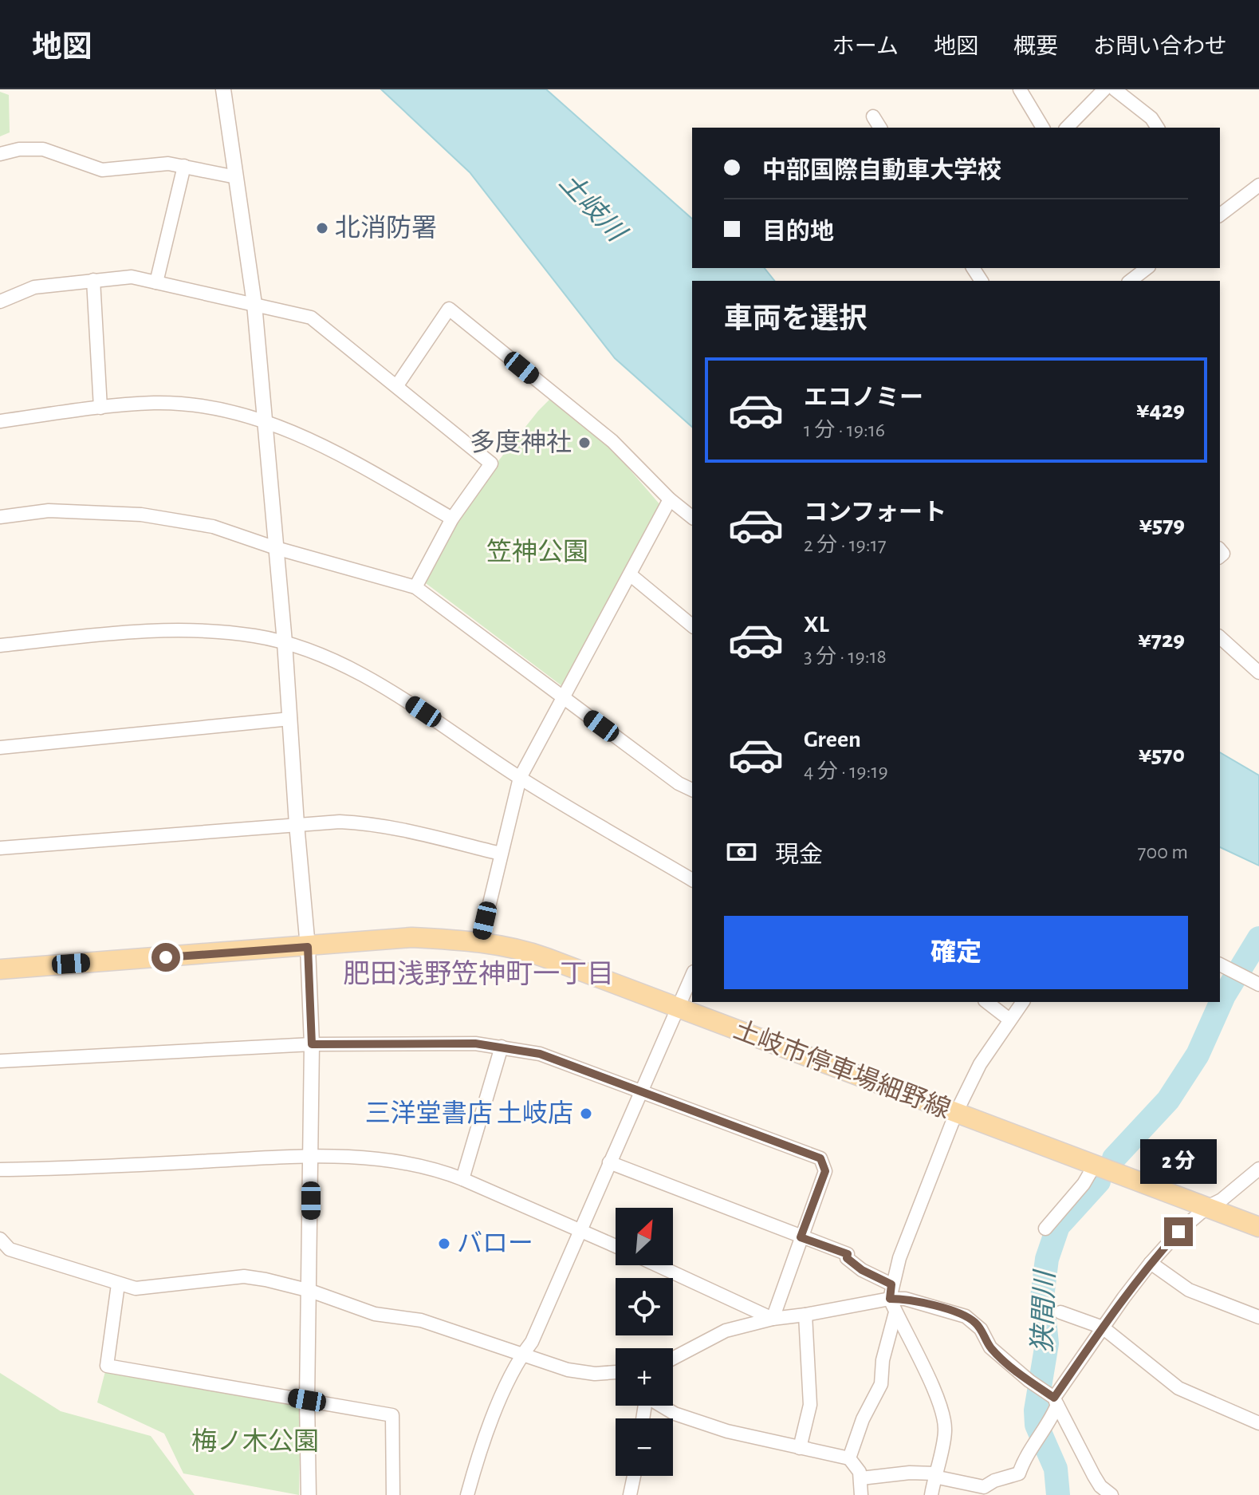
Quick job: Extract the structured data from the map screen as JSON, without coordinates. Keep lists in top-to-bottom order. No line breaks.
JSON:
{"streets":{"main road":["土岐市停車場細野線"]},"districts":["肥田浅野笠神町一丁目"],"water":["土岐川","狭間川"],"parks":["笠神公園","梅ノ木公園"],"places":["北消防署","多度神社","三洋堂書店 土岐店","バロー"],"north":"top right","page":{"header":"地図","nav":["ホーム","地図","概要","お問い合わせ"],"banner":["中部国際自動車大学校","目的地"],"heading":"車両を選択","list":[{"name":"エコノミー","note":"1 分 · 19:16","value":"¥429"},{"name":"コンフォート","note":"2 分 · 19:17","value":"¥579"},{"name":"XL","note":"3 分 · 19:18","value":"¥729"},{"name":"Green","note":"4 分 · 19:19","value":"¥570"}],"pay":["現金","700 m"],"buttons":"確定","bubble":"2 分","map_buttons":["+","−"]}}
